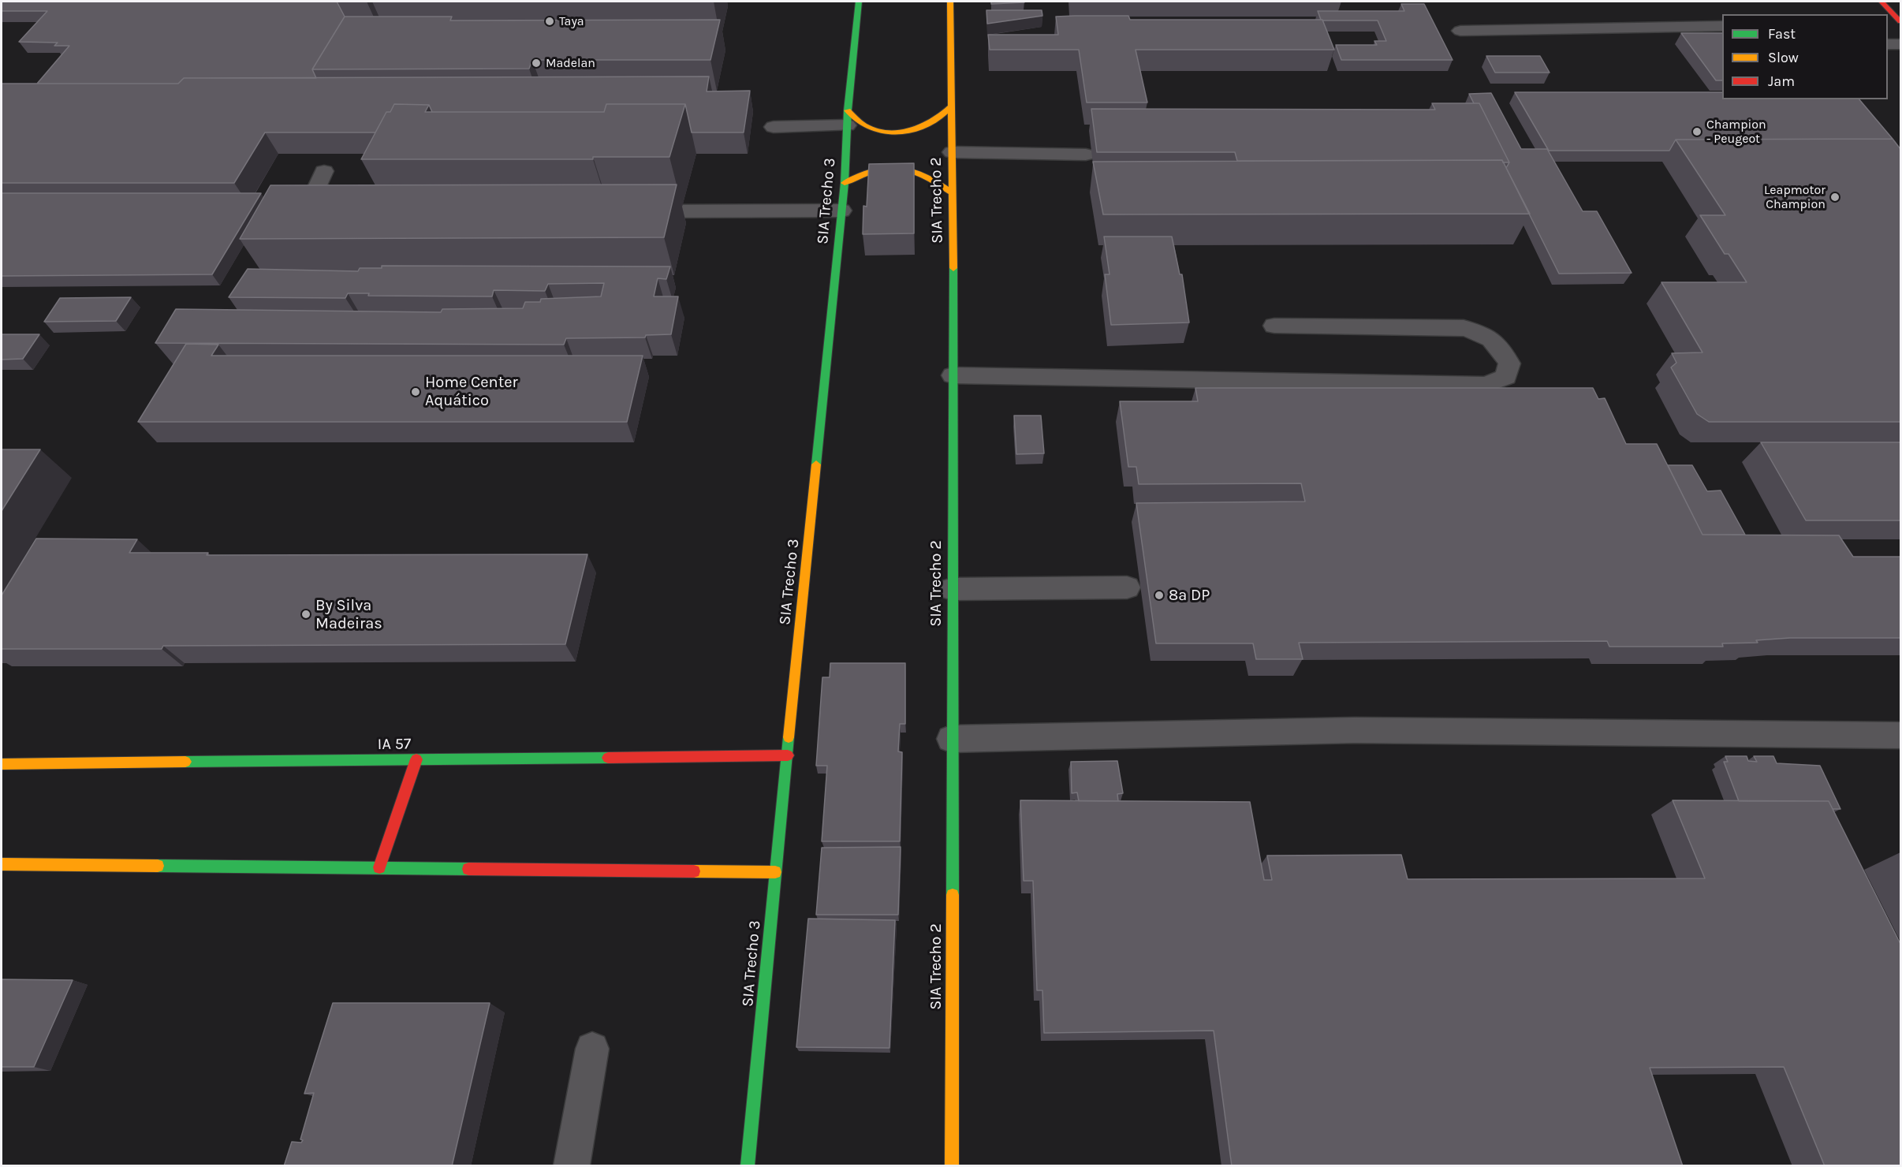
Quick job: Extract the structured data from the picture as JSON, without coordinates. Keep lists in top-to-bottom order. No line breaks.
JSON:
{"streets":{"main road":["SIA Trecho 2","SIA Trecho 3","IA 57"]},"crossings":[["SIA Trecho 3","IA 57"]],"places":["Taya","Madelan","Champion - Peugeot","Leapmotor Champion","Home Center Aquático","8ª DP","By Silva Madeiras"],"legend":["Fast","Slow","Jam"]}
